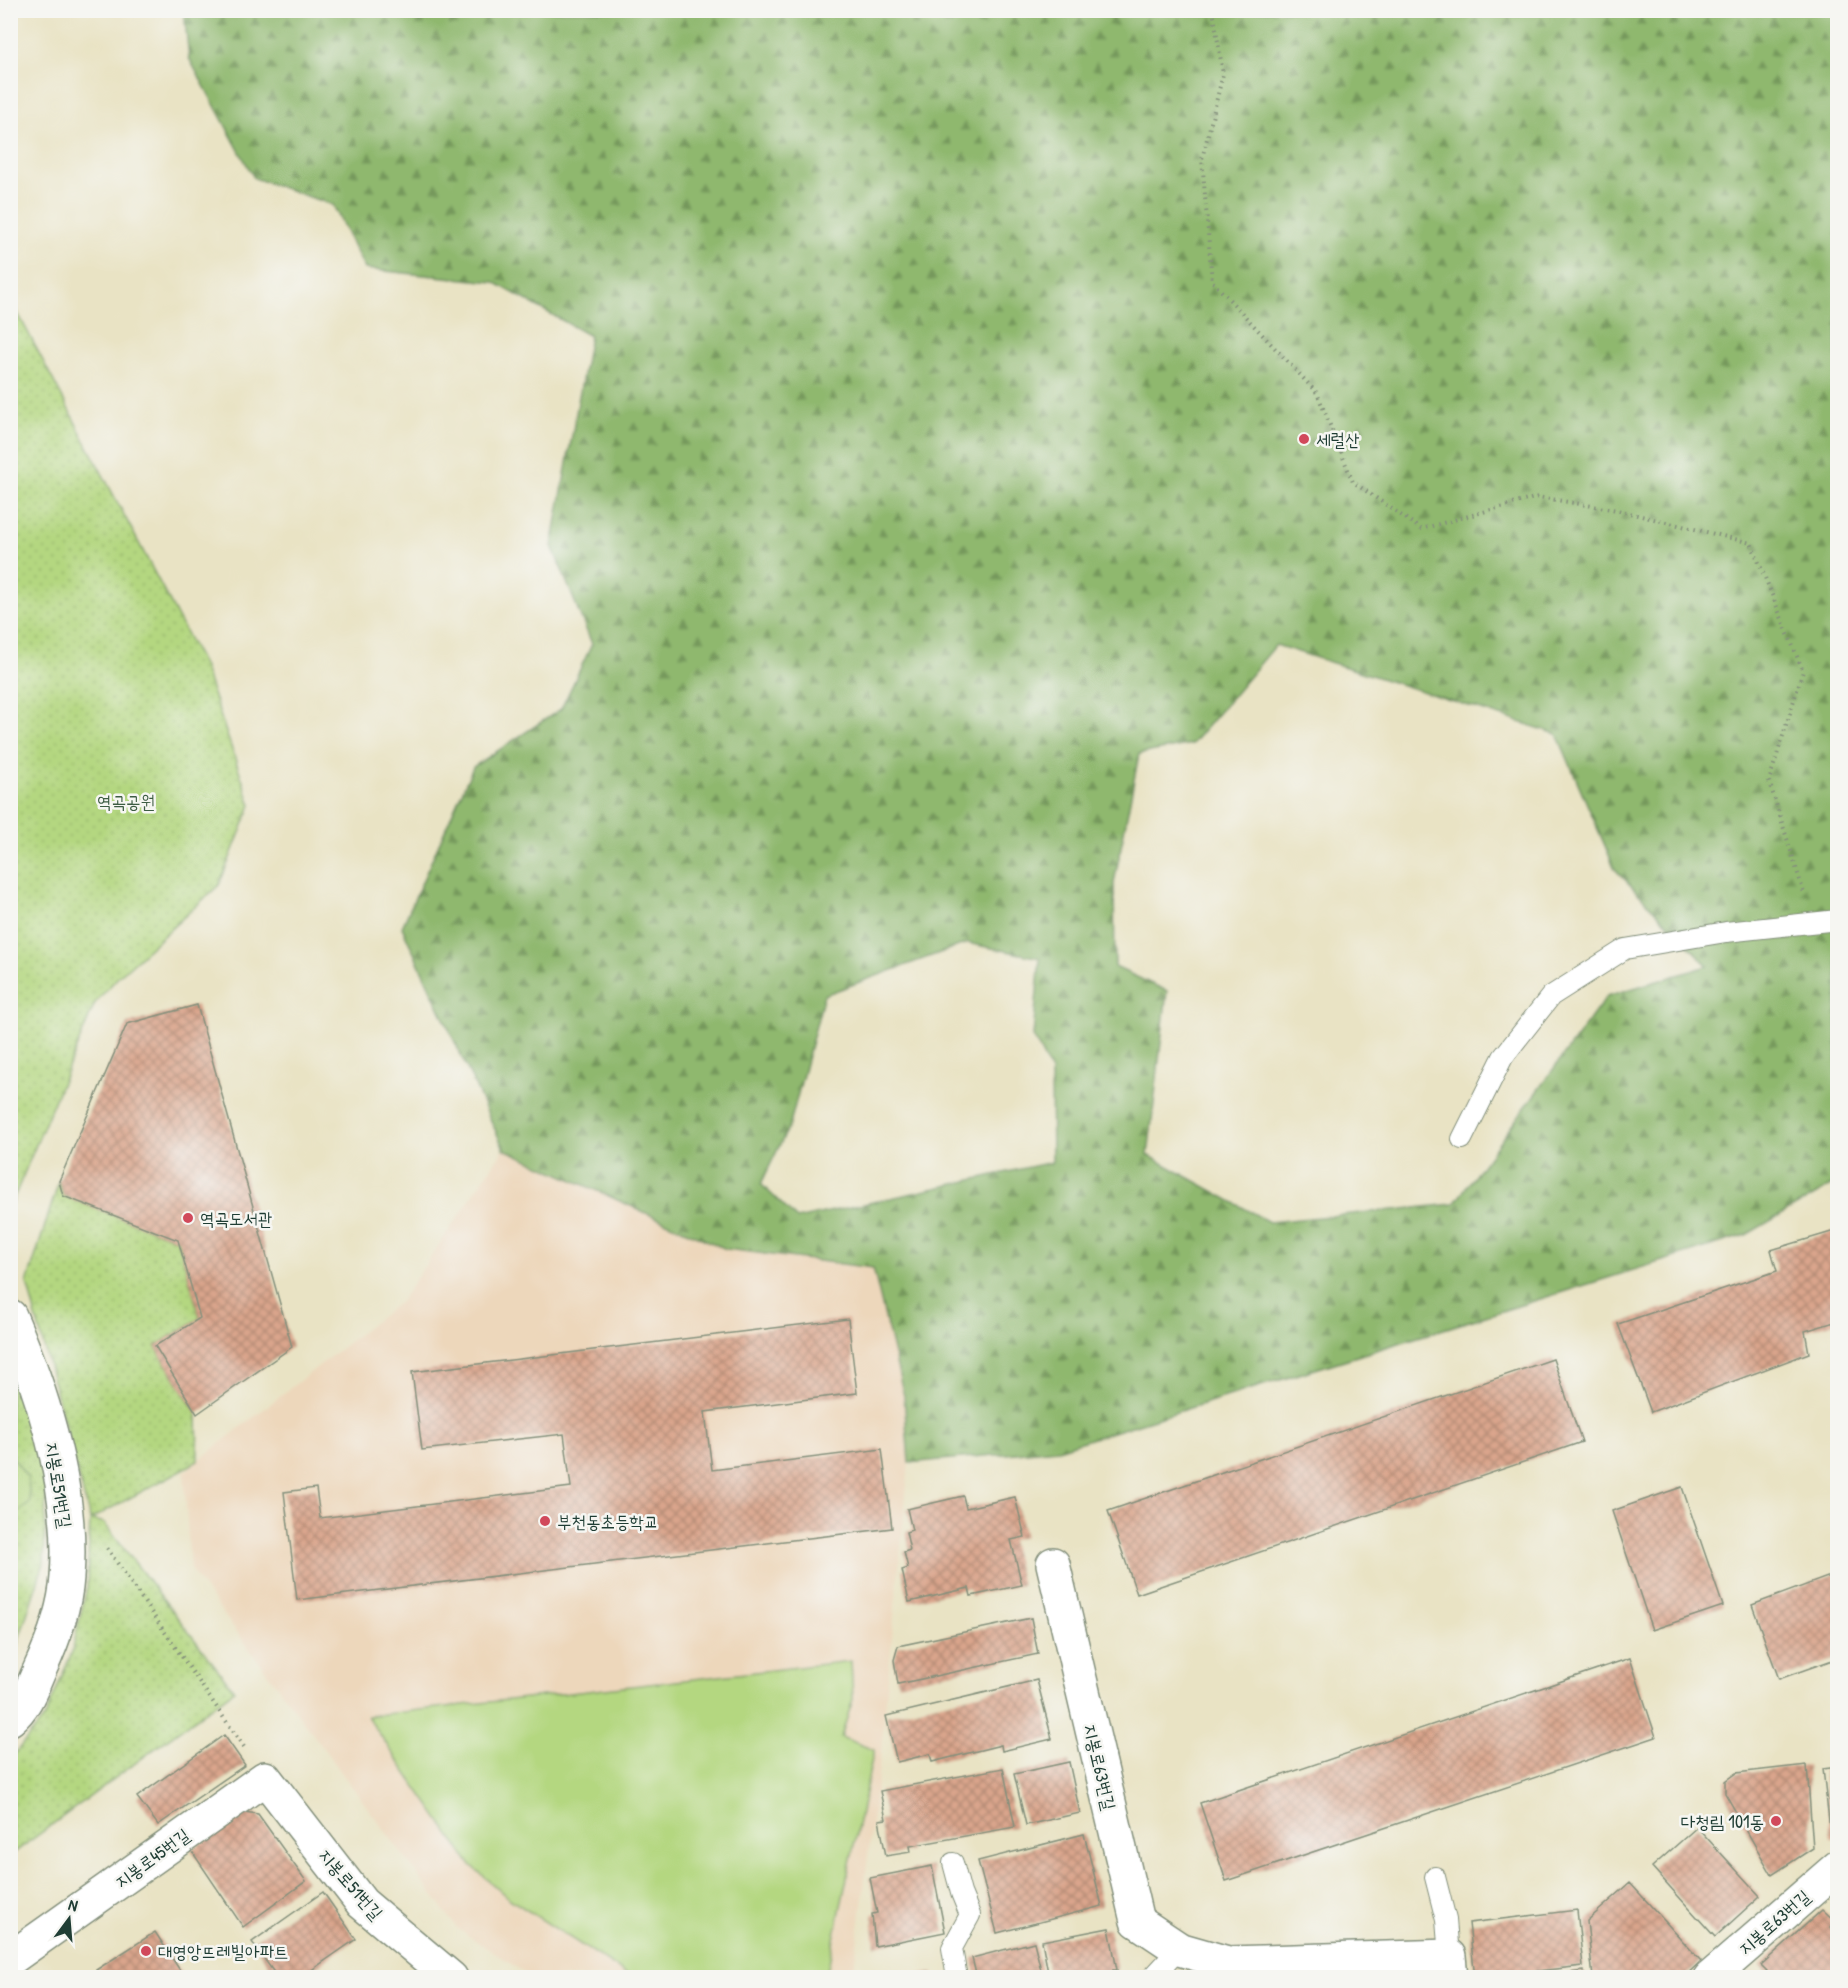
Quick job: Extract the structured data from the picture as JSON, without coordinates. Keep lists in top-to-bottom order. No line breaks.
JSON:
{"streets":{"street":["지봉로51번길","지봉로63번길","지봉로45번길"]},"crossings":[["지봉로51번길","지봉로45번길"]],"parks":["역곡공원"],"places":["세럴산","역곡도서관","부천동초등학교","다청림 101동","대영앙뜨레빌아파트"],"north":"top"}
